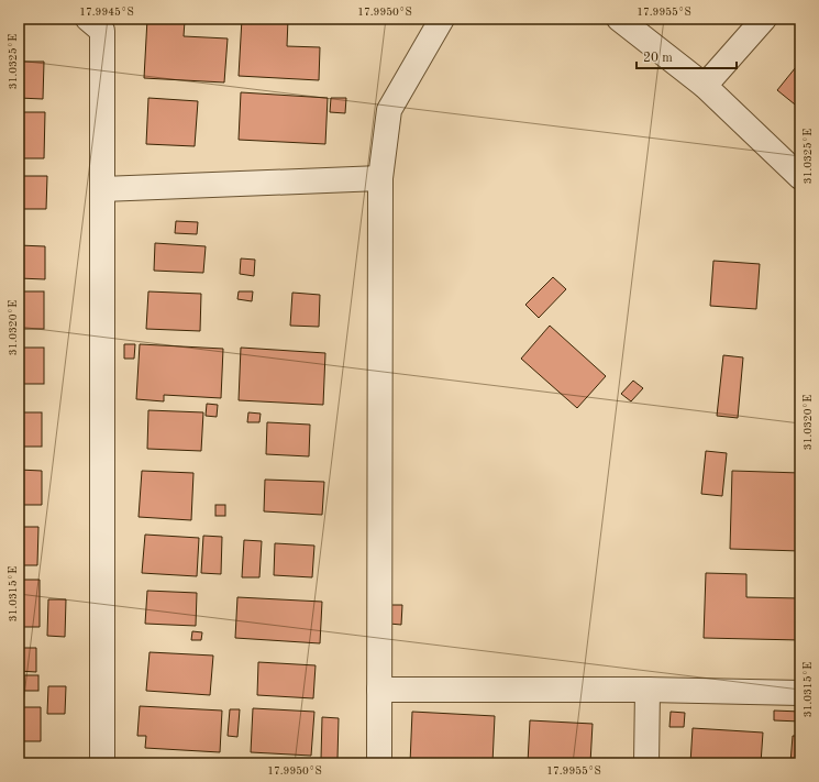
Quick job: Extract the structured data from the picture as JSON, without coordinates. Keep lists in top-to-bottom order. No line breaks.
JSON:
{"scale_bar":"20 m","coordinates":["17.9945°S","17.9950°S","17.9955°S","31.0325°E","31.0320°E","31.0315°E"]}
